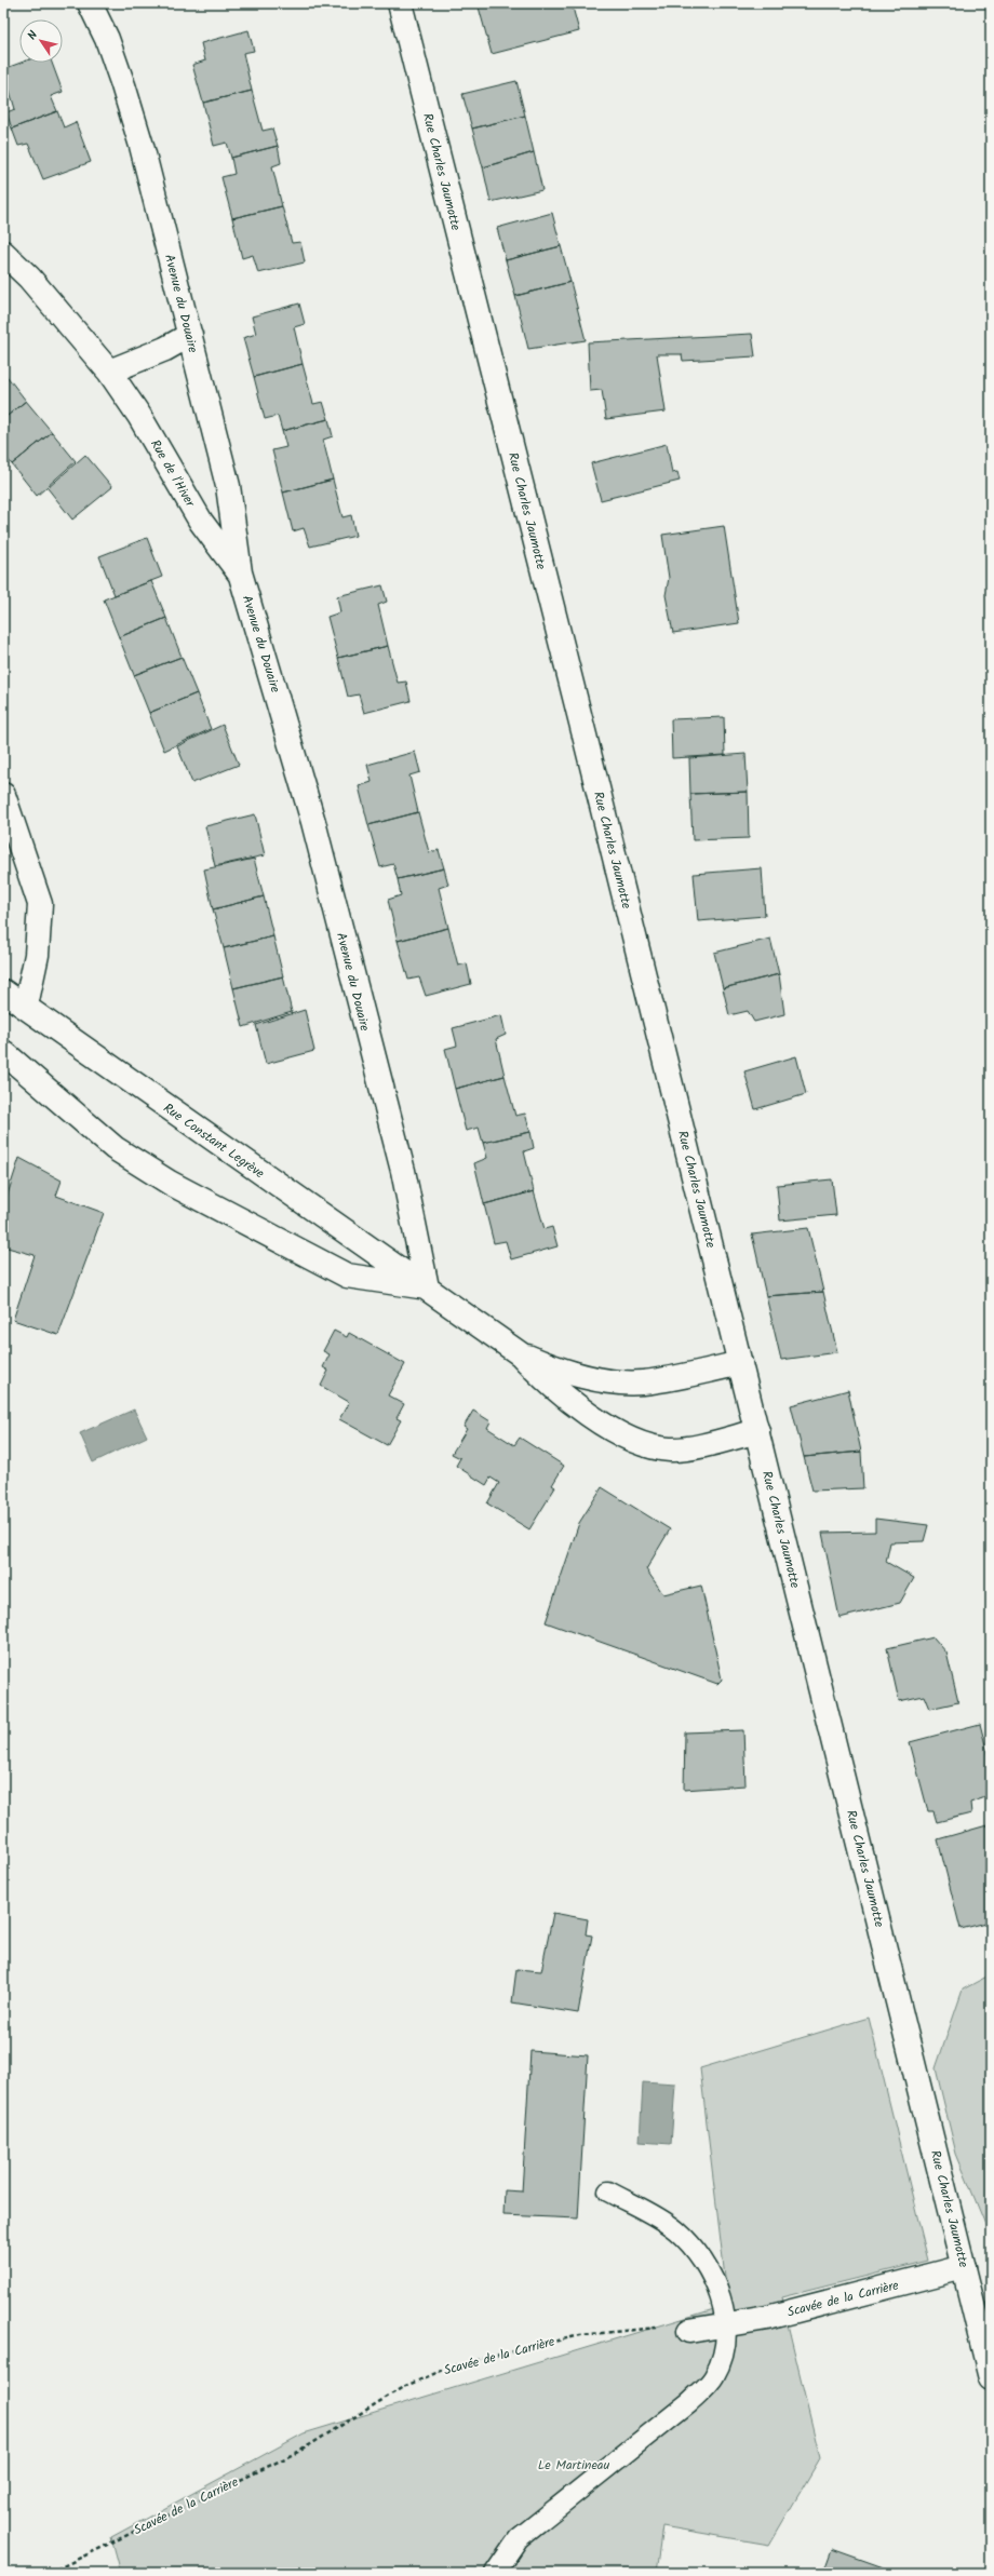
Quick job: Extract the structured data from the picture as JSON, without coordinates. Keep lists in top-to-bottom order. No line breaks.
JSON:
{"streets":{"street":["Rue Charles Jaumotte","Avenue du Douaire","Rue de l'Hiver","Rue Constant Legrève","Scavée de la Carrière"]},"crossings":[["Rue Charles Jaumotte","Rue Constant Legrève"],["Rue Charles Jaumotte","Scavée de la Carrière"],["Avenue du Douaire","Rue de l'Hiver"],["Avenue du Douaire","Rue Constant Legrève"]],"parks":["Le Martineau"],"north":"top left"}
